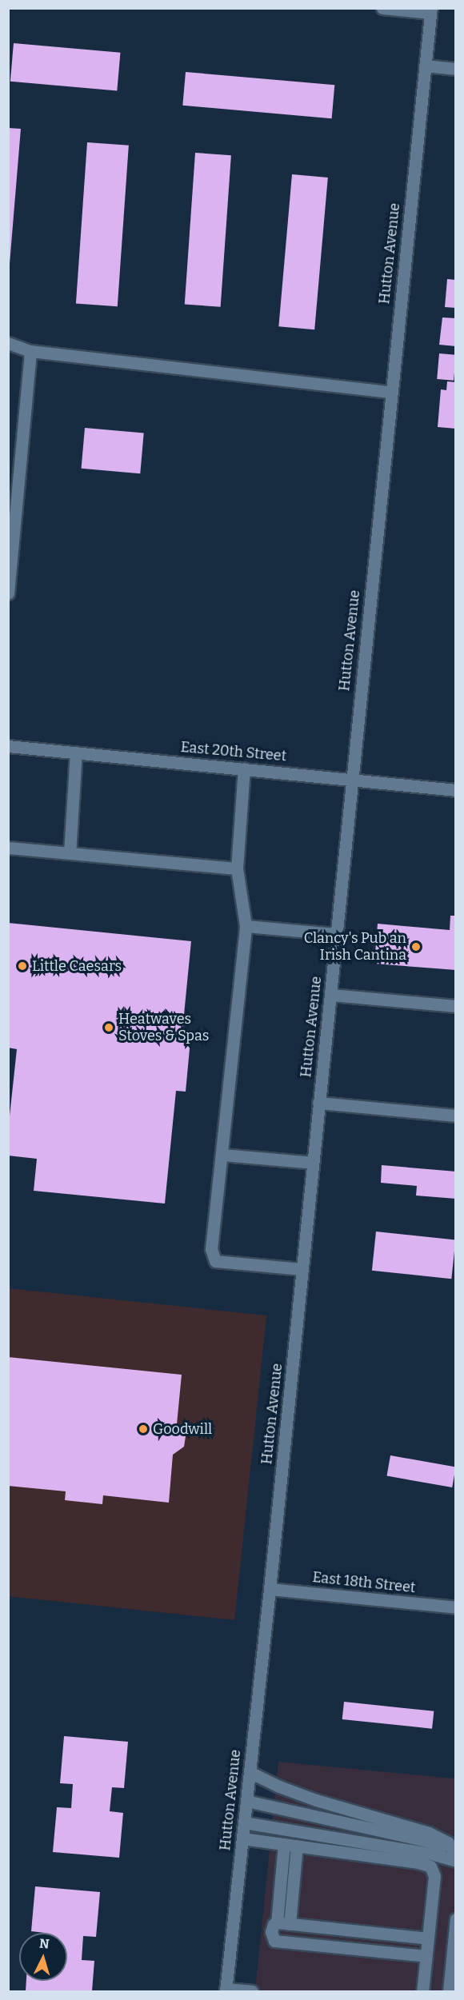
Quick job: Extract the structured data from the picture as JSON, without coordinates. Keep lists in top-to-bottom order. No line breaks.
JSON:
{"streets":{"main road":["Hutton Avenue","East 20th Street","East 18th Street"]},"crossings":[["Hutton Avenue","East 20th Street"],["Hutton Avenue","East 18th Street"]],"places":["Clancy's Pub an Irish Cantina","Little Caesars","Heatwaves Stoves & Spas","Goodwill"],"north":"top"}
